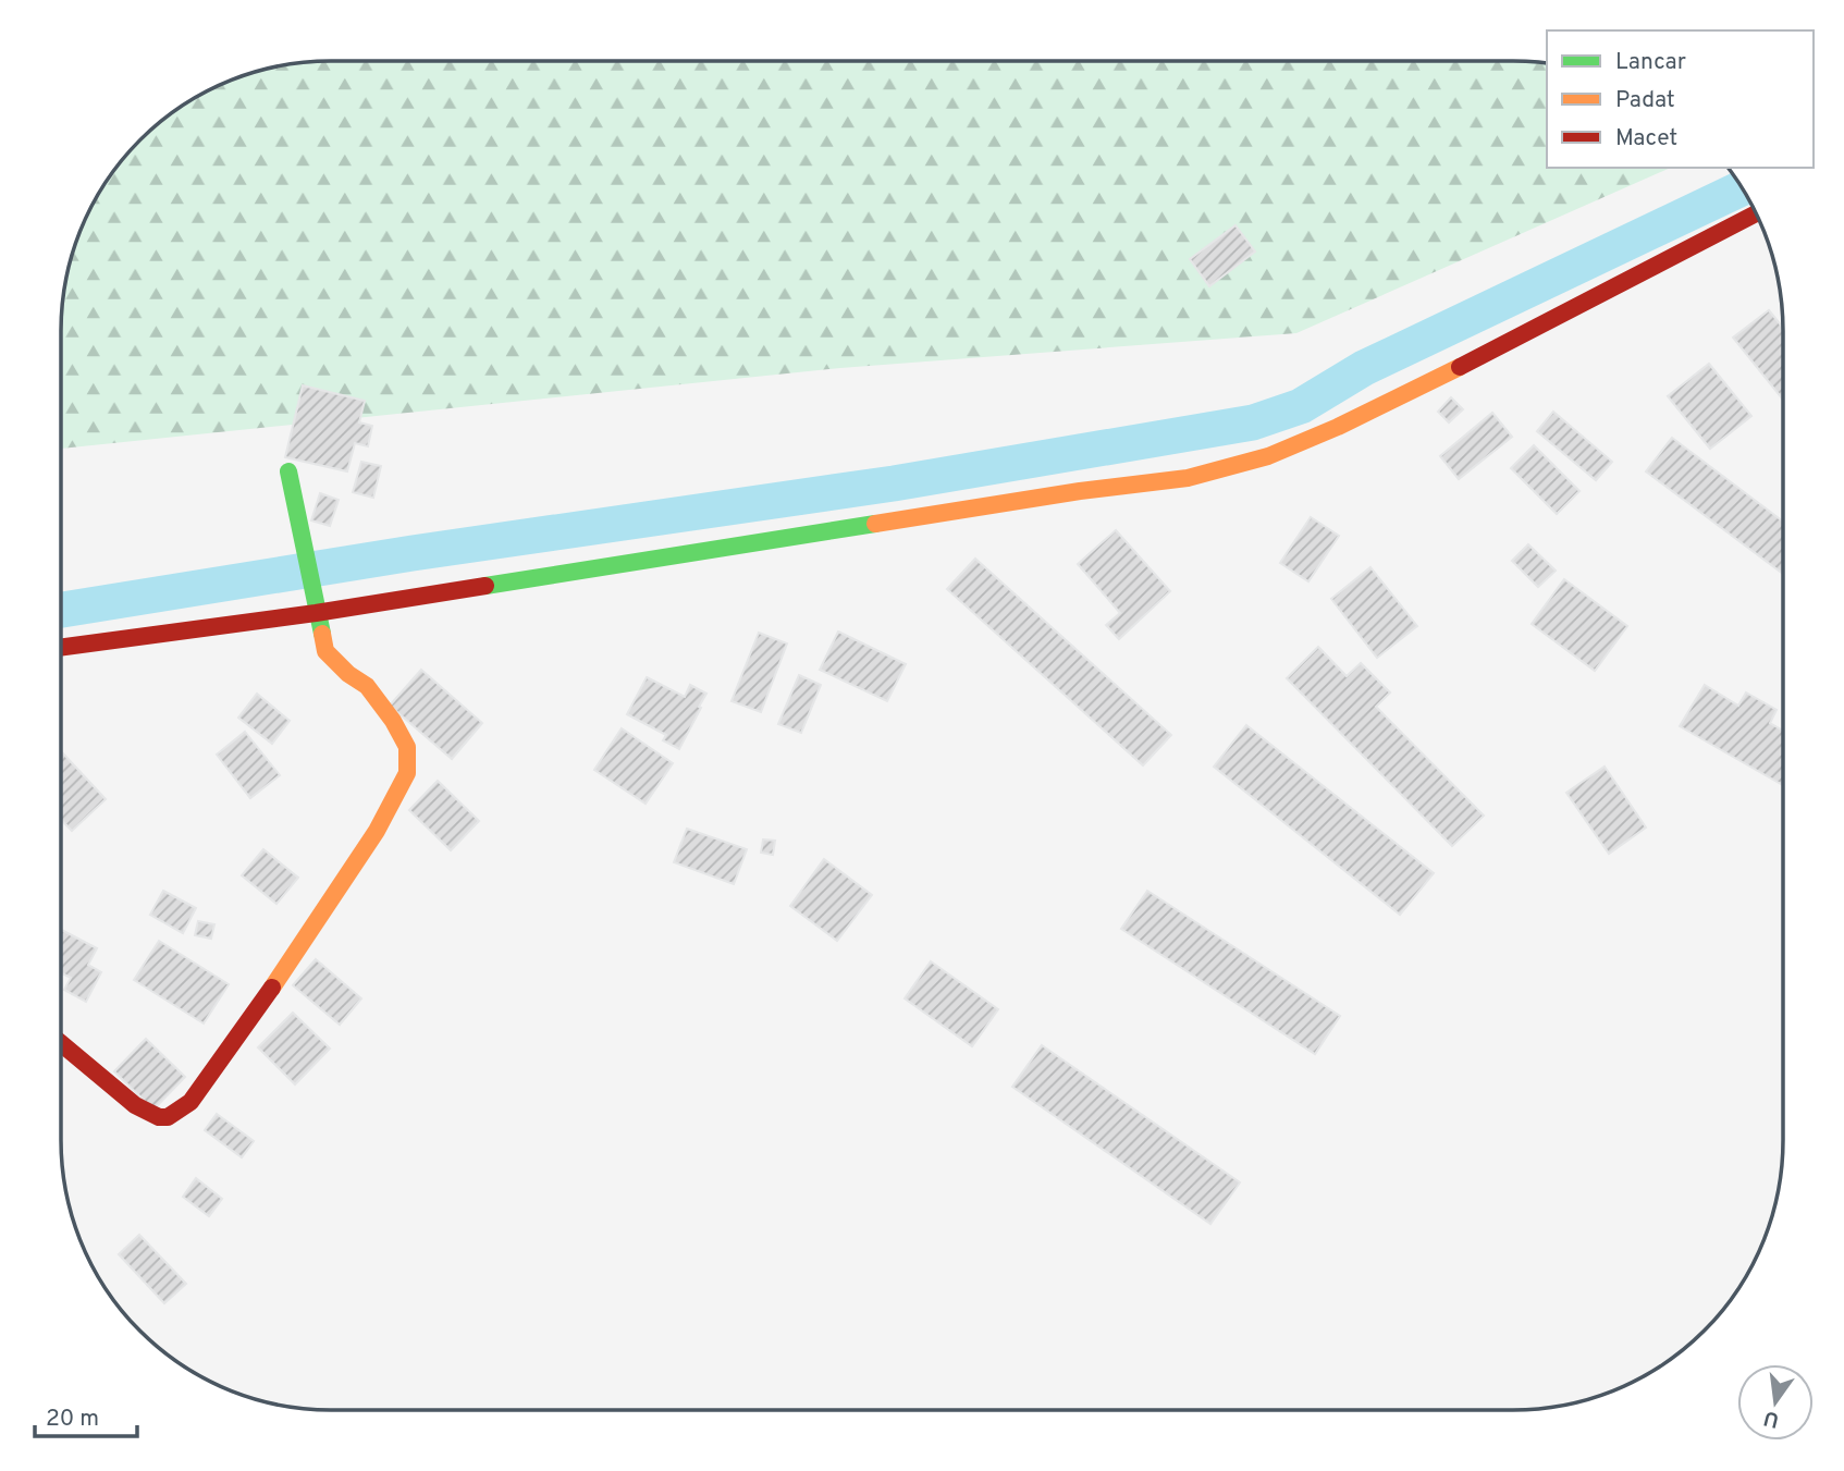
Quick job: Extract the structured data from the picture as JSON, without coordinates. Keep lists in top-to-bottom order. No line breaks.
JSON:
{"legend":["Lancar","Padat","Macet"],"scale_bar":"20 m","north":"bottom"}
